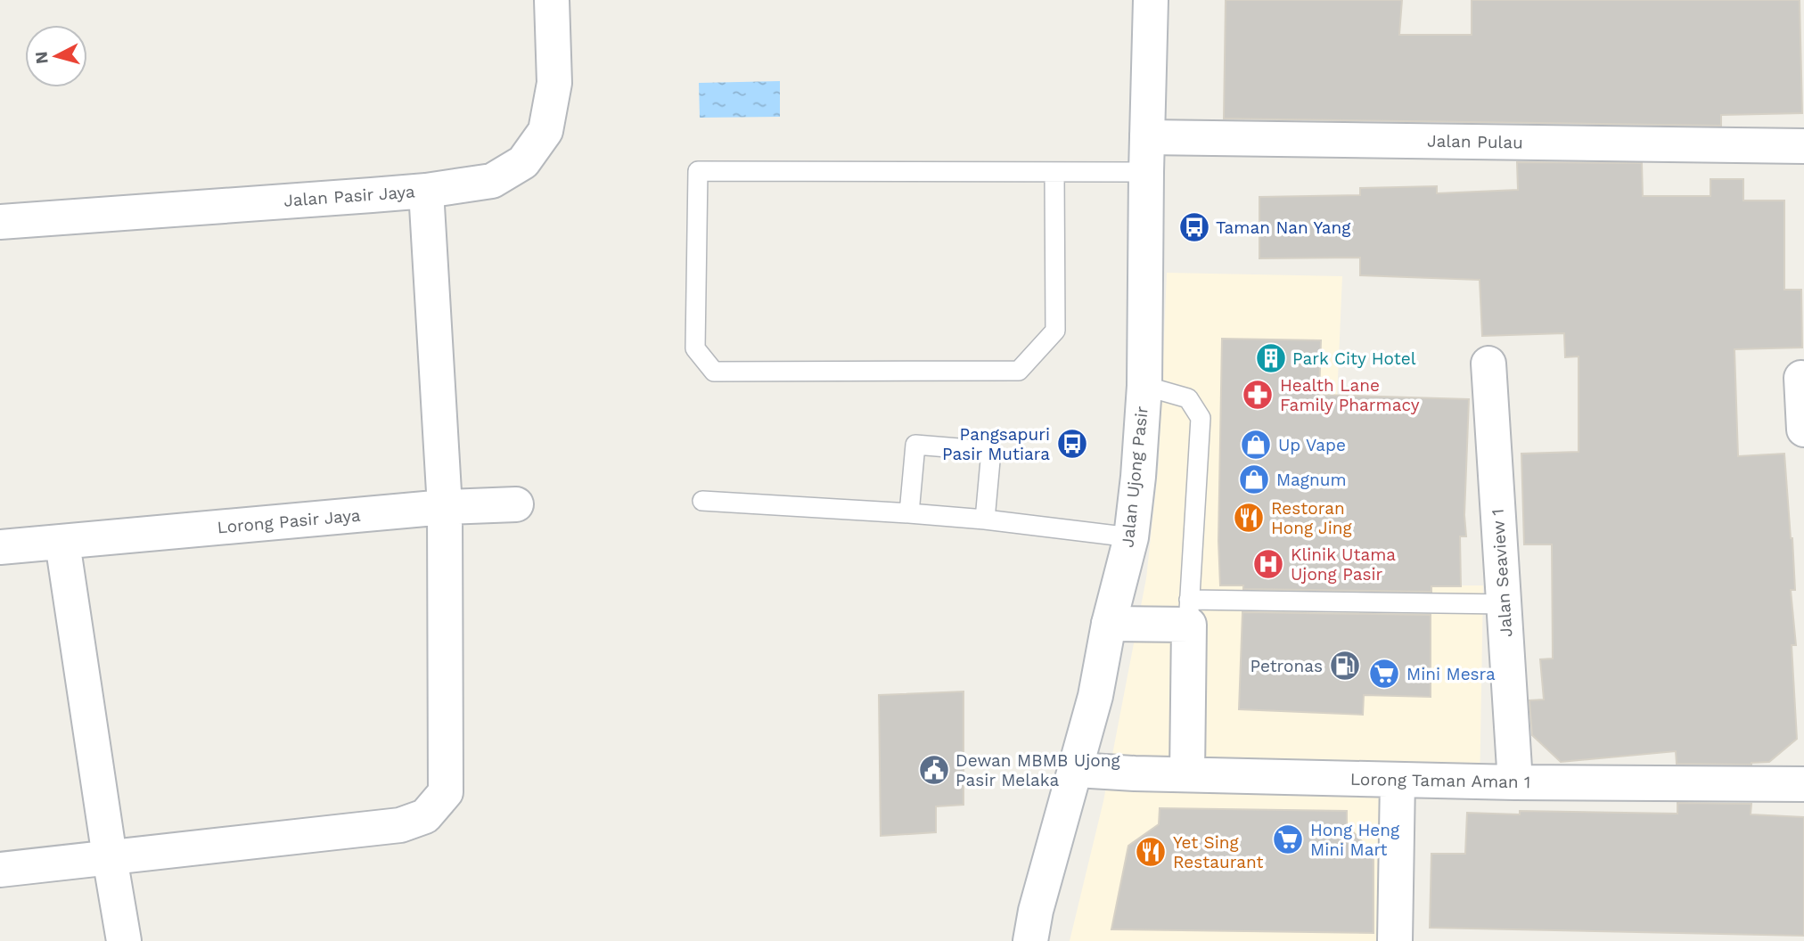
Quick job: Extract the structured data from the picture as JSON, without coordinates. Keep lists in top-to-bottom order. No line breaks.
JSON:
{"streets":{"street":["Jalan Pulau","Jalan Pasir Jaya","Jalan Ujong Pasir","Lorong Pasir Jaya","Jalan Seaview 1","Lorong Taman Aman 1"]},"crossings":[["Jalan Pulau","Jalan Ujong Pasir"],["Jalan Ujong Pasir","Lorong Taman Aman 1"],["Jalan Seaview 1","Lorong Taman Aman 1"]],"places":{"bus stop":["Taman Nan Yang","Pangsapuri Pasir Mutiara"],"building":["Park City Hotel"],"pharmacy":["Health Lane Family Pharmacy"],"shop":["Up Vape","Magnum"],"restaurant":["Restoran Hong Jing","Yet Sing Restaurant"],"hospital":["Klinik Utama Ujong Pasir"],"fuel station":["Petronas"],"supermarket":["Mini Mesra","Hong Heng Mini Mart"],"public building":["Dewan MBMB Ujong Pasir Melaka"]},"north":"left"}
